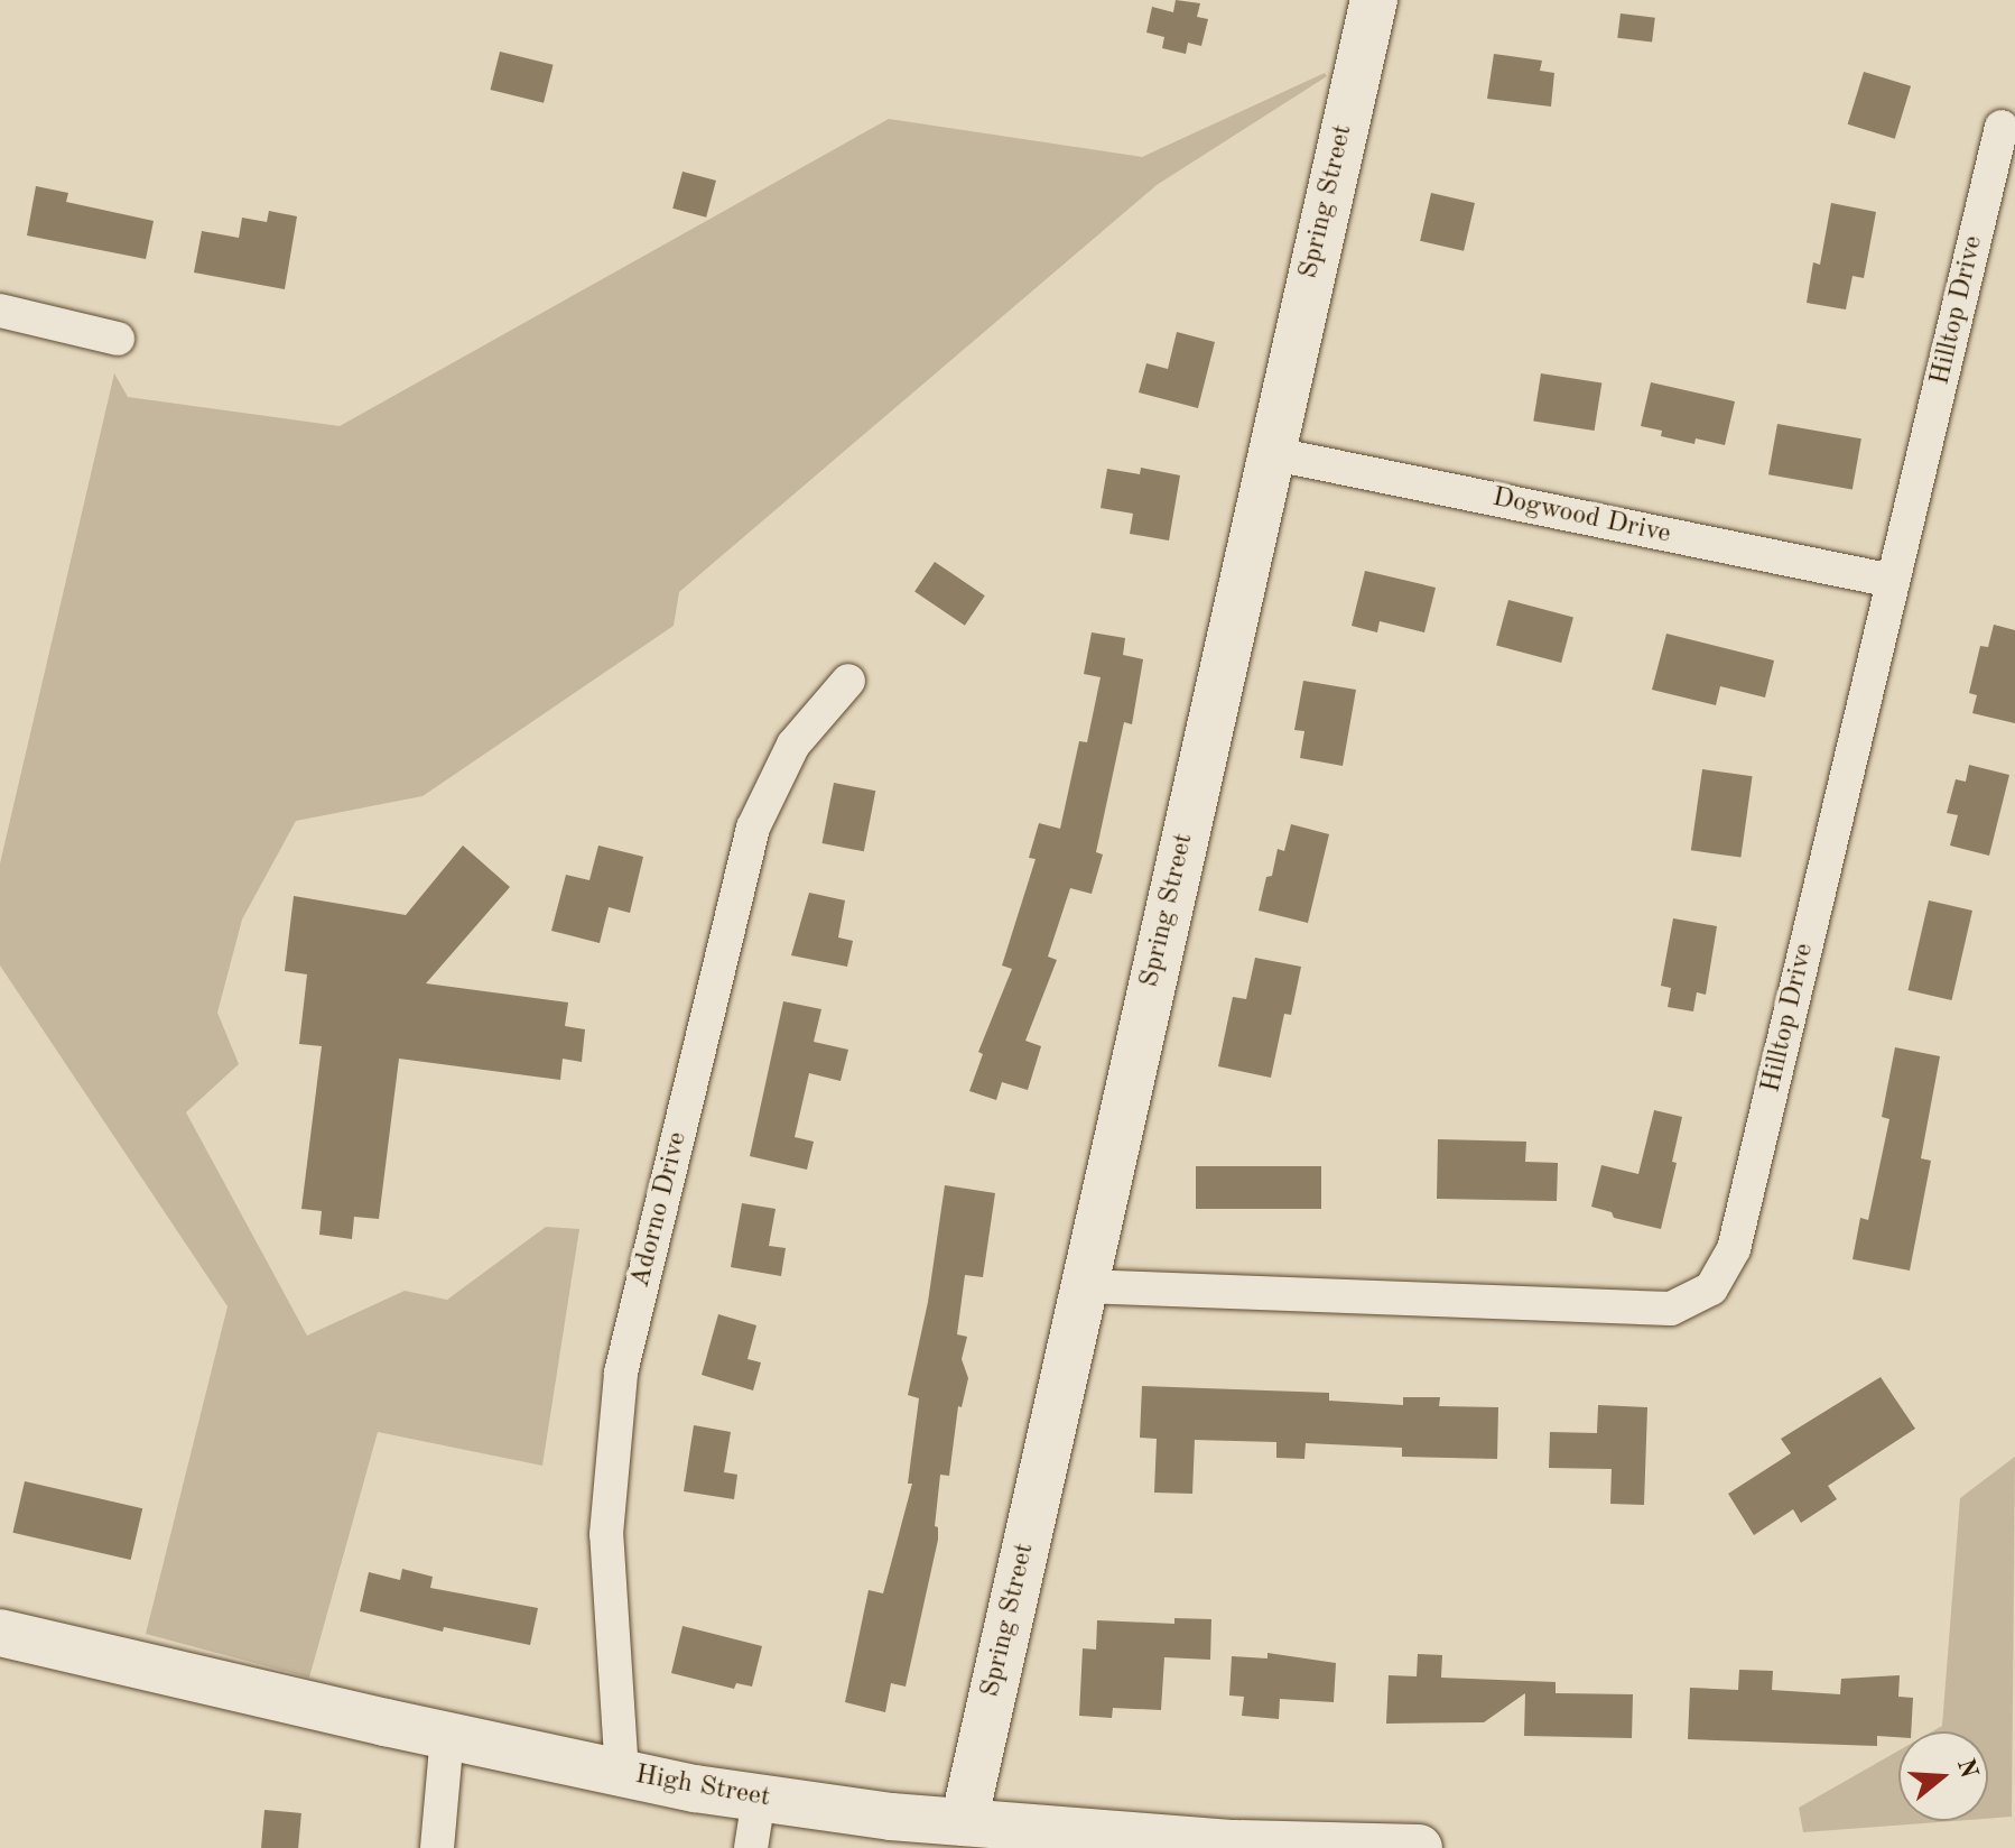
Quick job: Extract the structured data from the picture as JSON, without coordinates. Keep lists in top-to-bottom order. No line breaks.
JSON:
{"streets":{"street":["Spring Street","Hilltop Drive","Dogwood Drive","Adorno Drive","High Street"]},"crossings":[["Spring Street","Hilltop Drive"],["Spring Street","Dogwood Drive"],["Spring Street","High Street"],["Hilltop Drive","Dogwood Drive"],["Adorno Drive","High Street"]],"north":"right"}
